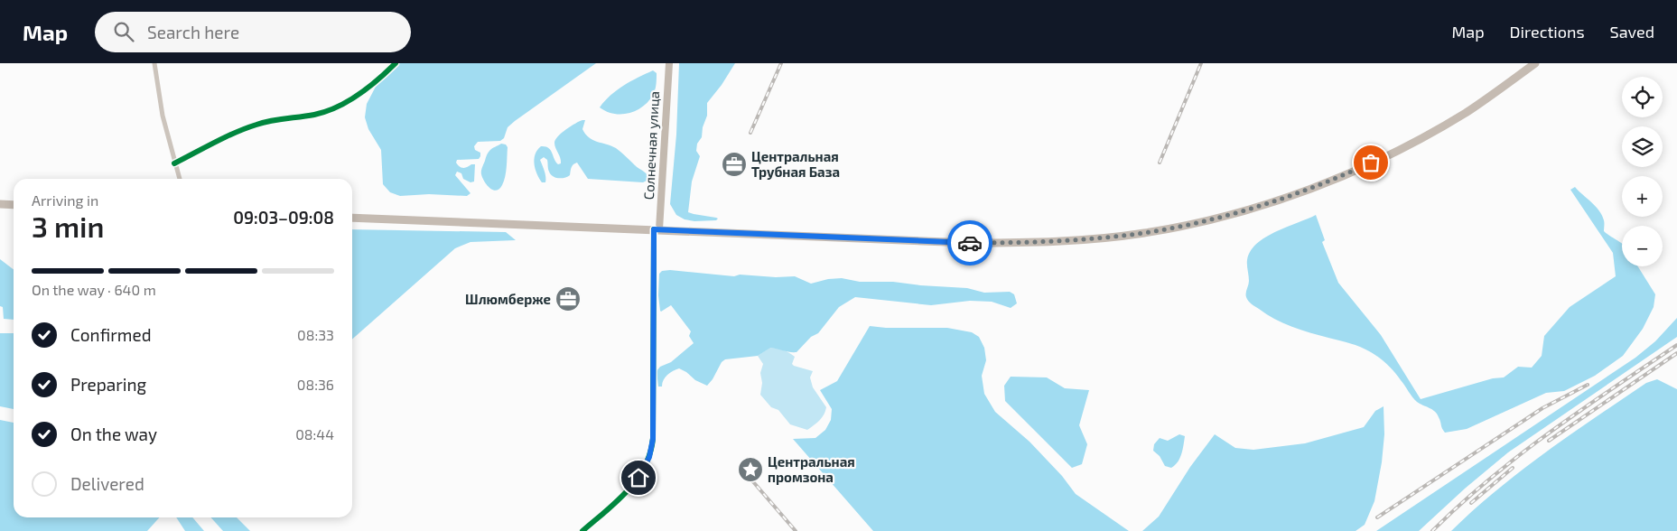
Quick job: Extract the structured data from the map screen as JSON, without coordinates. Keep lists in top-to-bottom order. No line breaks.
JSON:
{"streets":{"street":["Солнечная улица"]},"places":{"office":["Центральная Трубная База","Шлюмберже"],"place":["Центральная промзона"]},"page":{"header":"Map","search":"Search here","nav":["Map","Directions","Saved"],"map_buttons":["+","−"],"heading":["3 min","Arriving in","09:03–09:08"],"bar":"On the way · 640 m","list":[["Confirmed","08:33"],["Preparing","08:36"],["On the way","08:44"],"Delivered"]}}
